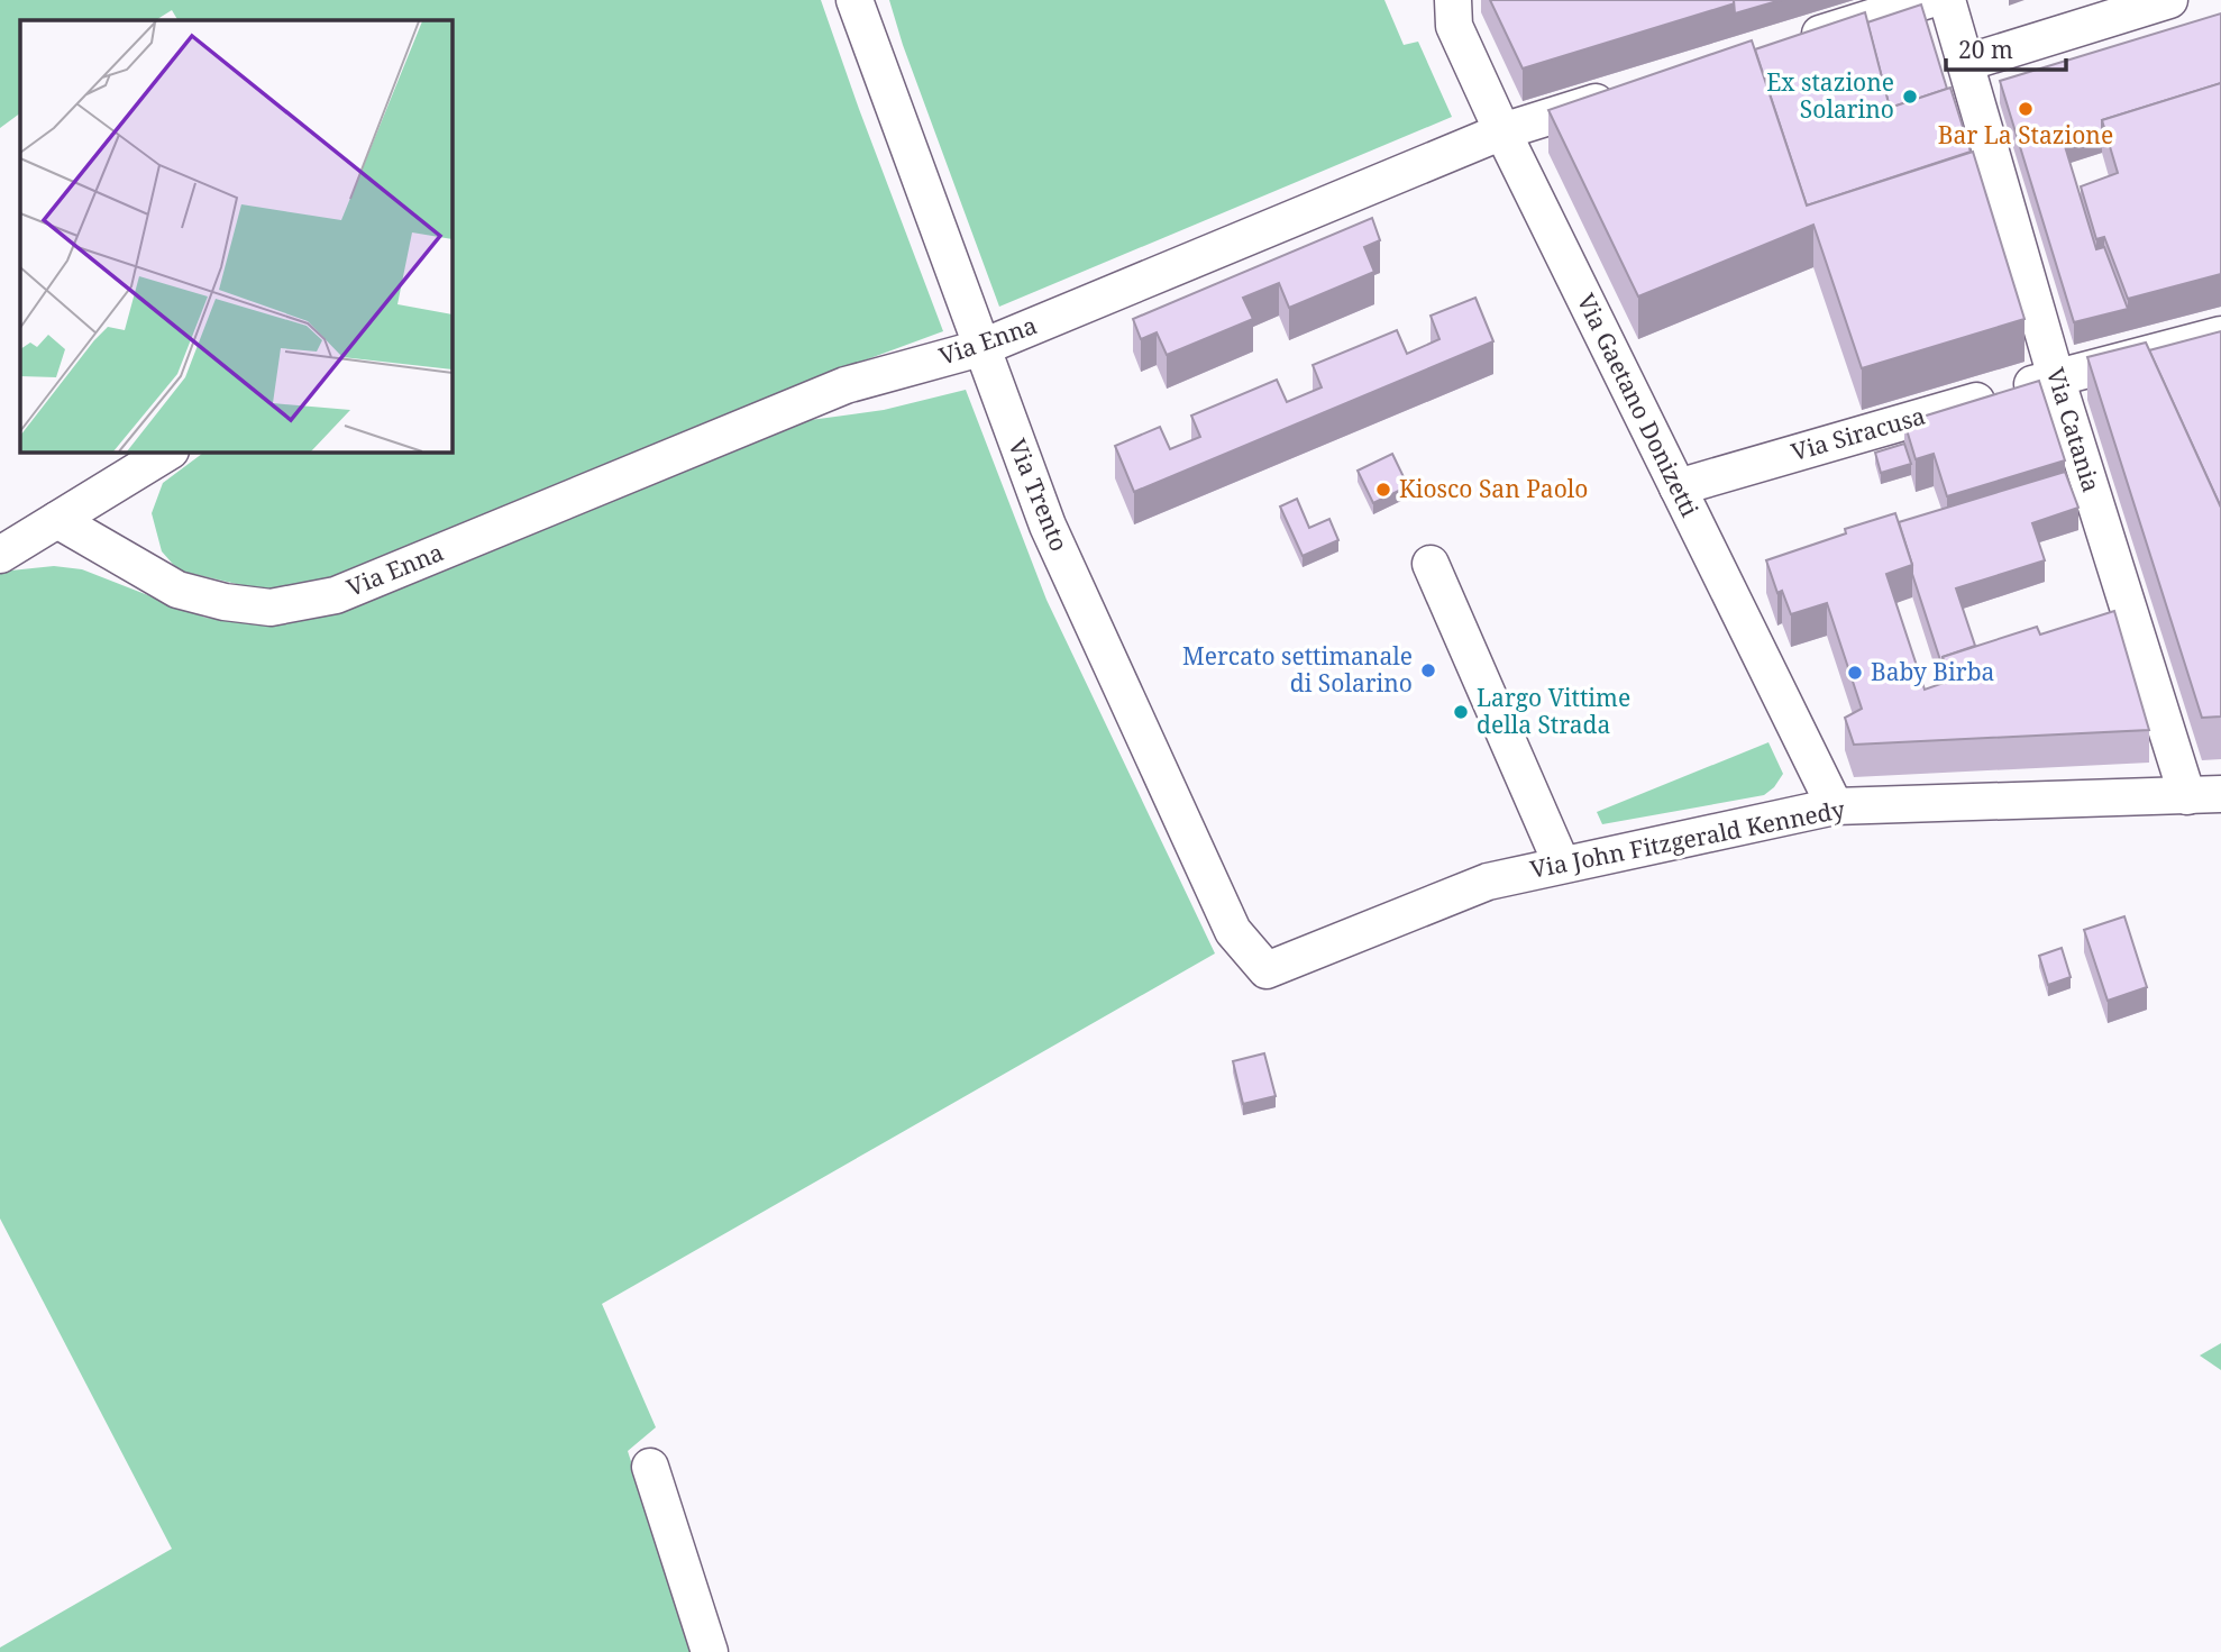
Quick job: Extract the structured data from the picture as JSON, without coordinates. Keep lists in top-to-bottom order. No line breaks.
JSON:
{"streets":{"street":["Via Enna","Via Gaetano Donizetti","Via Catania","Via Siracusa","Via Trento","Via John Fitzgerald Kennedy"]},"crossings":[["Via Enna","Via Gaetano Donizetti"],["Via Enna","Via Trento"],["Via Gaetano Donizetti","Via Siracusa"],["Via Gaetano Donizetti","Via John Fitzgerald Kennedy"],["Via Catania","Via Siracusa"],["Via Catania","Via John Fitzgerald Kennedy"],["Via Trento","Via John Fitzgerald Kennedy"]],"places":["Ex stazione Solarino","Bar La Stazione","Kiosco San Paolo","Mercato settimanale di Solarino","Baby Birba","Largo Vittime della Strada"],"scale_bar":"20 m"}
